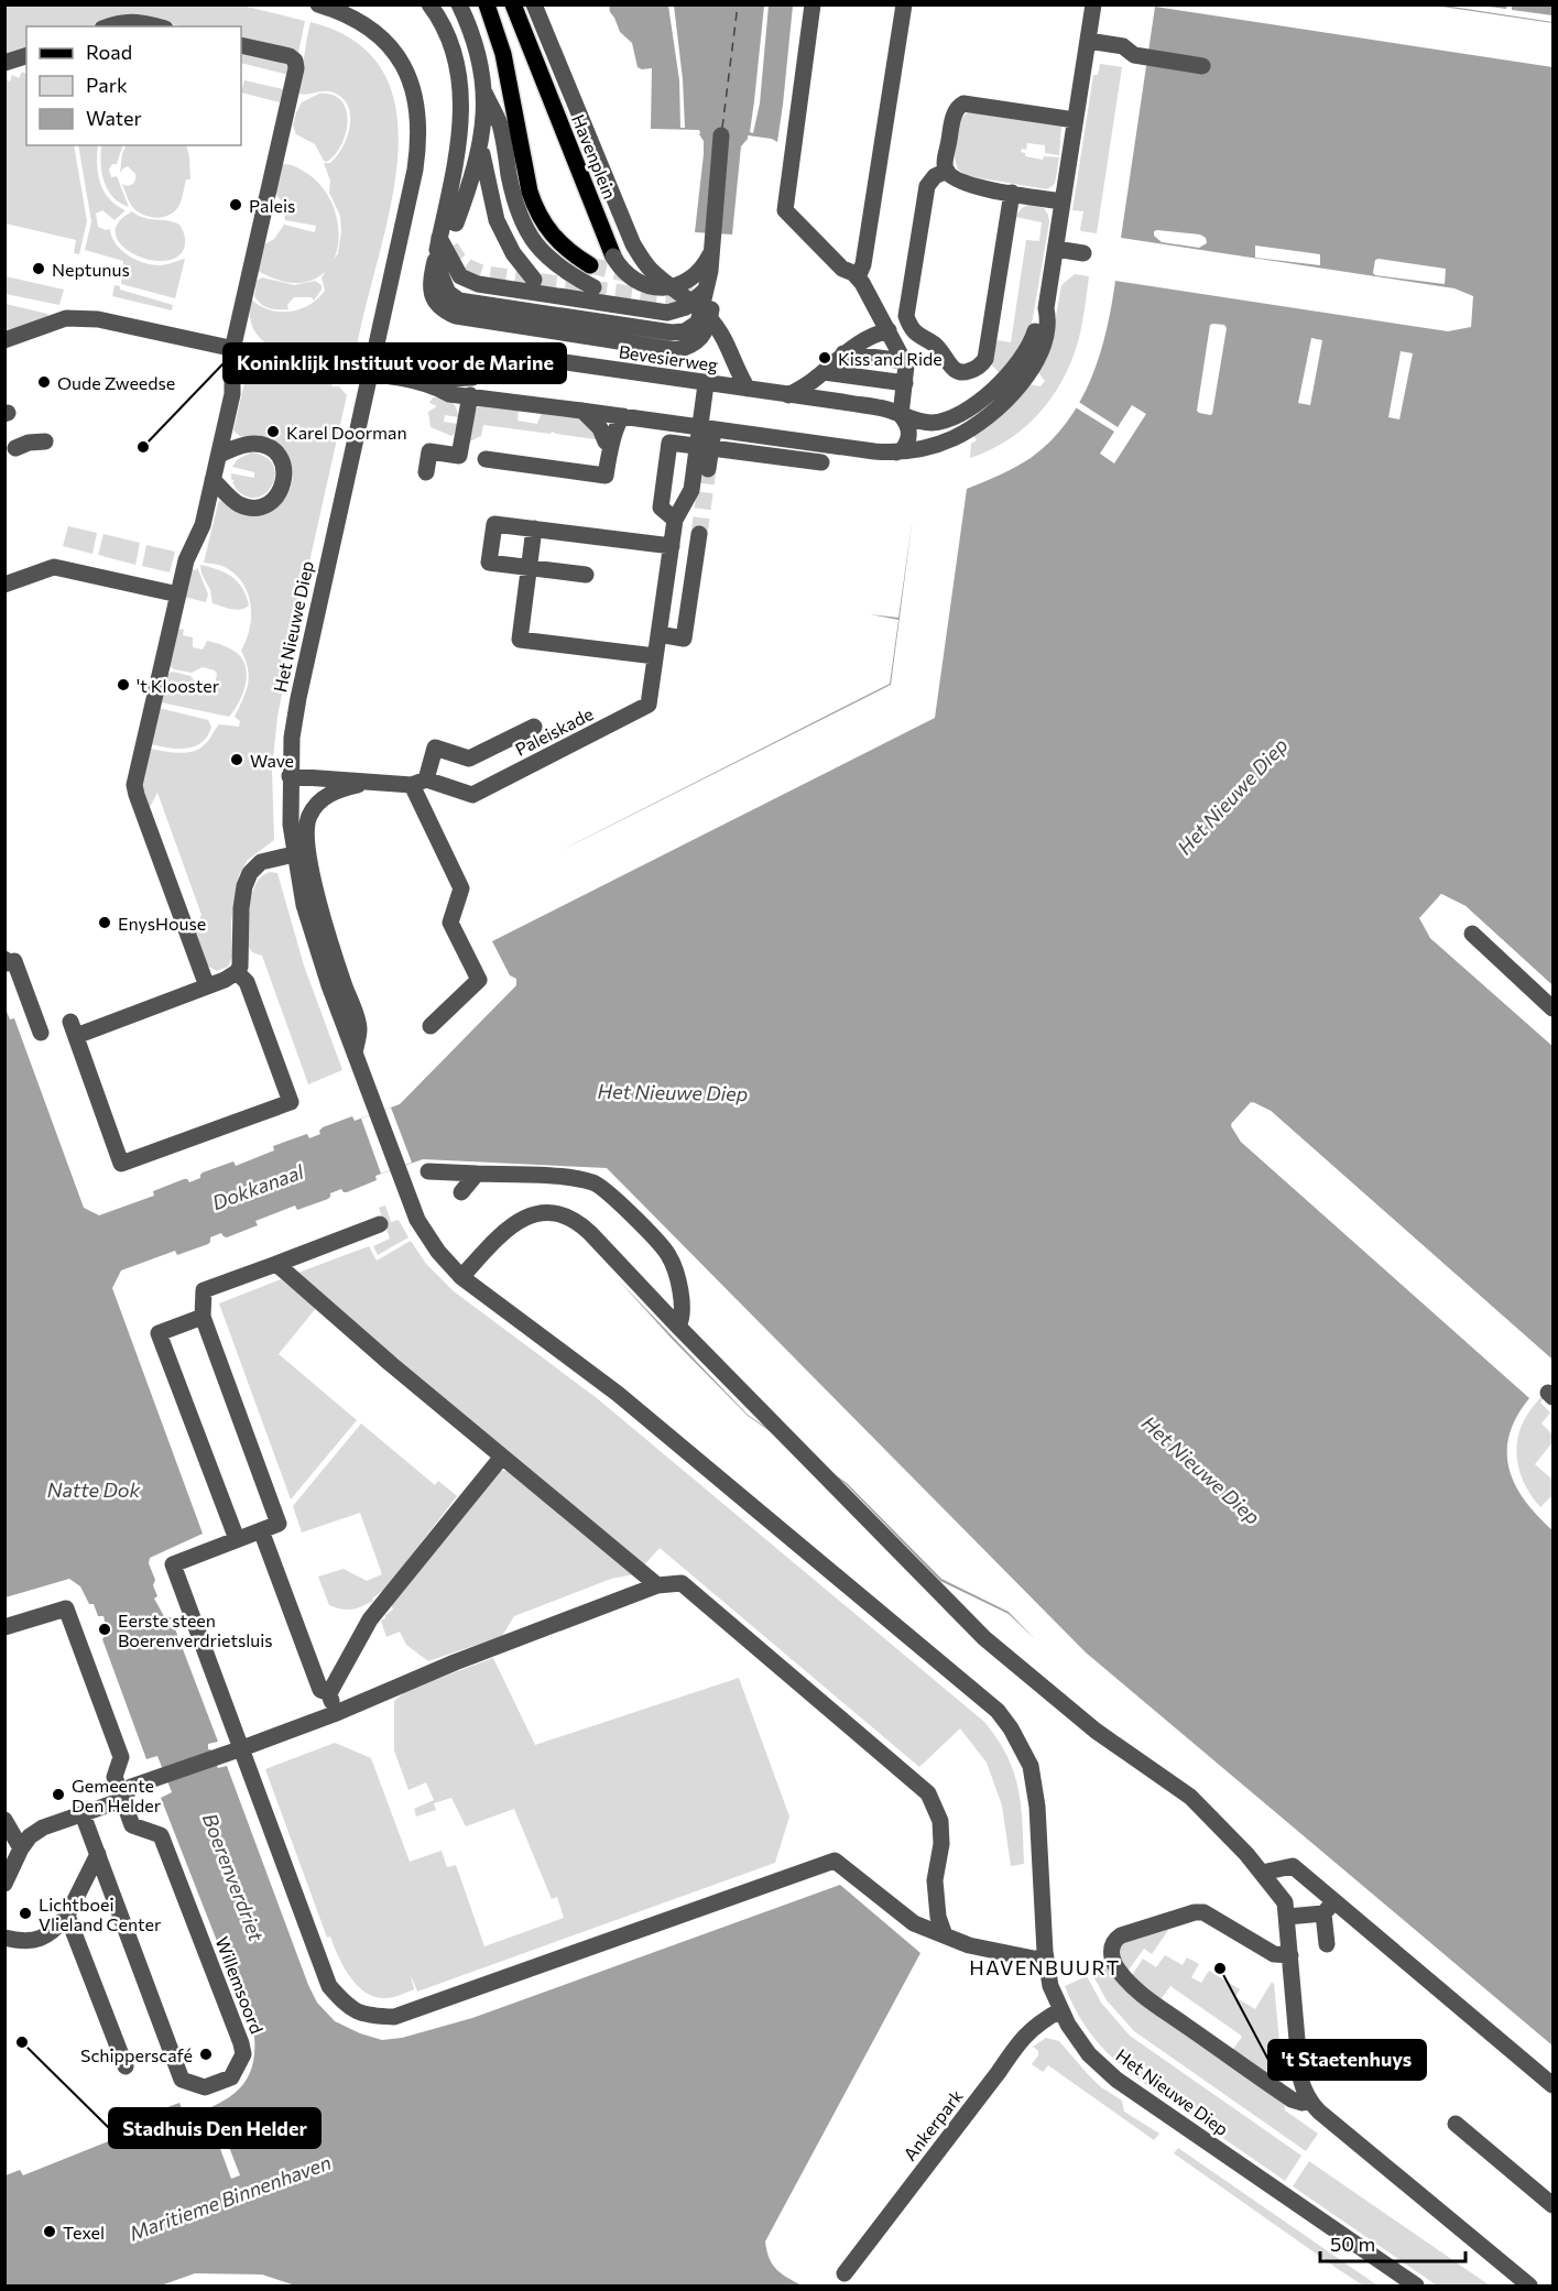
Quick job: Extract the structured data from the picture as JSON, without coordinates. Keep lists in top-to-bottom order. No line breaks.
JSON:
{"streets":{"main road":["Havenplein"],"street":["Bevesierweg","Het Nieuwe Diep","Paleiskade","Willemsoord","Ankerpark"]},"crossings":[["Havenplein","Bevesierweg"],["Bevesierweg","Het Nieuwe Diep"],["Bevesierweg","Paleiskade"],["Het Nieuwe Diep","Paleiskade"],["Het Nieuwe Diep","Ankerpark"]],"districts":["HAVENBUURT"],"water":["Het Nieuwe Diep","Dokkanaal","Natte Dok","Boerenverdriet","Maritieme Binnenhaven"],"places":["Paleis","Neptunus","Kiss and Ride","Oude Zweedse","Karel Doorman","Koninklijk Instituut voor de Marine","'t Klooster","Wave","EnysHouse","Eerste steen Boerenverdrietsluis","Gemeente Den Helder","Lichtboei Vlieland Center","'t Staetenhuys","Stadhuis Den Helder","Schipperscafé","Texel"],"legend":["Road","Park","Water"],"scale_bar":"50 m"}
